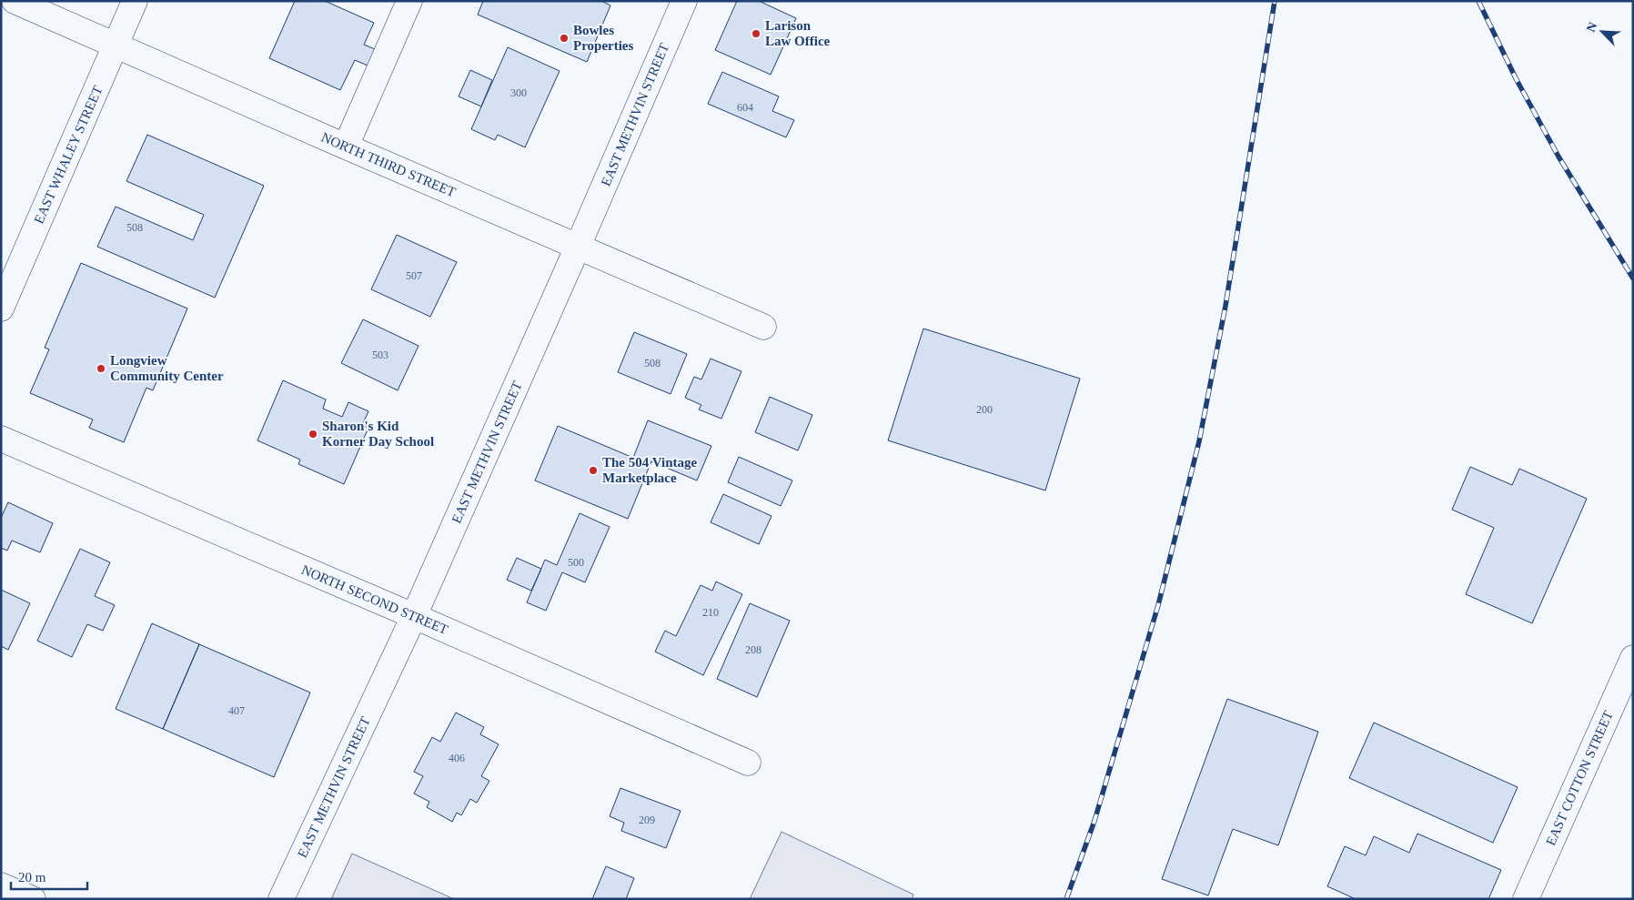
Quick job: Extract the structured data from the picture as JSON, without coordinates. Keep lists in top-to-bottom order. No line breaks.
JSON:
{"streets":{"street":["EAST METHVIN STREET","EAST WHALEY STREET","NORTH THIRD STREET","NORTH SECOND STREET","EAST COTTON STREET"]},"crossings":[["EAST METHVIN STREET","NORTH THIRD STREET"],["EAST METHVIN STREET","NORTH SECOND STREET"],["EAST WHALEY STREET","NORTH THIRD STREET"]],"places":["Larison Law Office","Bowles Properties","Longview Community Center","Sharon's Kid Korner Day School","The 504 Vintage Marketplace"],"house_numbers":["300","604","508","507","503","508","200","500","210","208","407","406","209"],"scale_bar":"20 m","north":"top left"}
